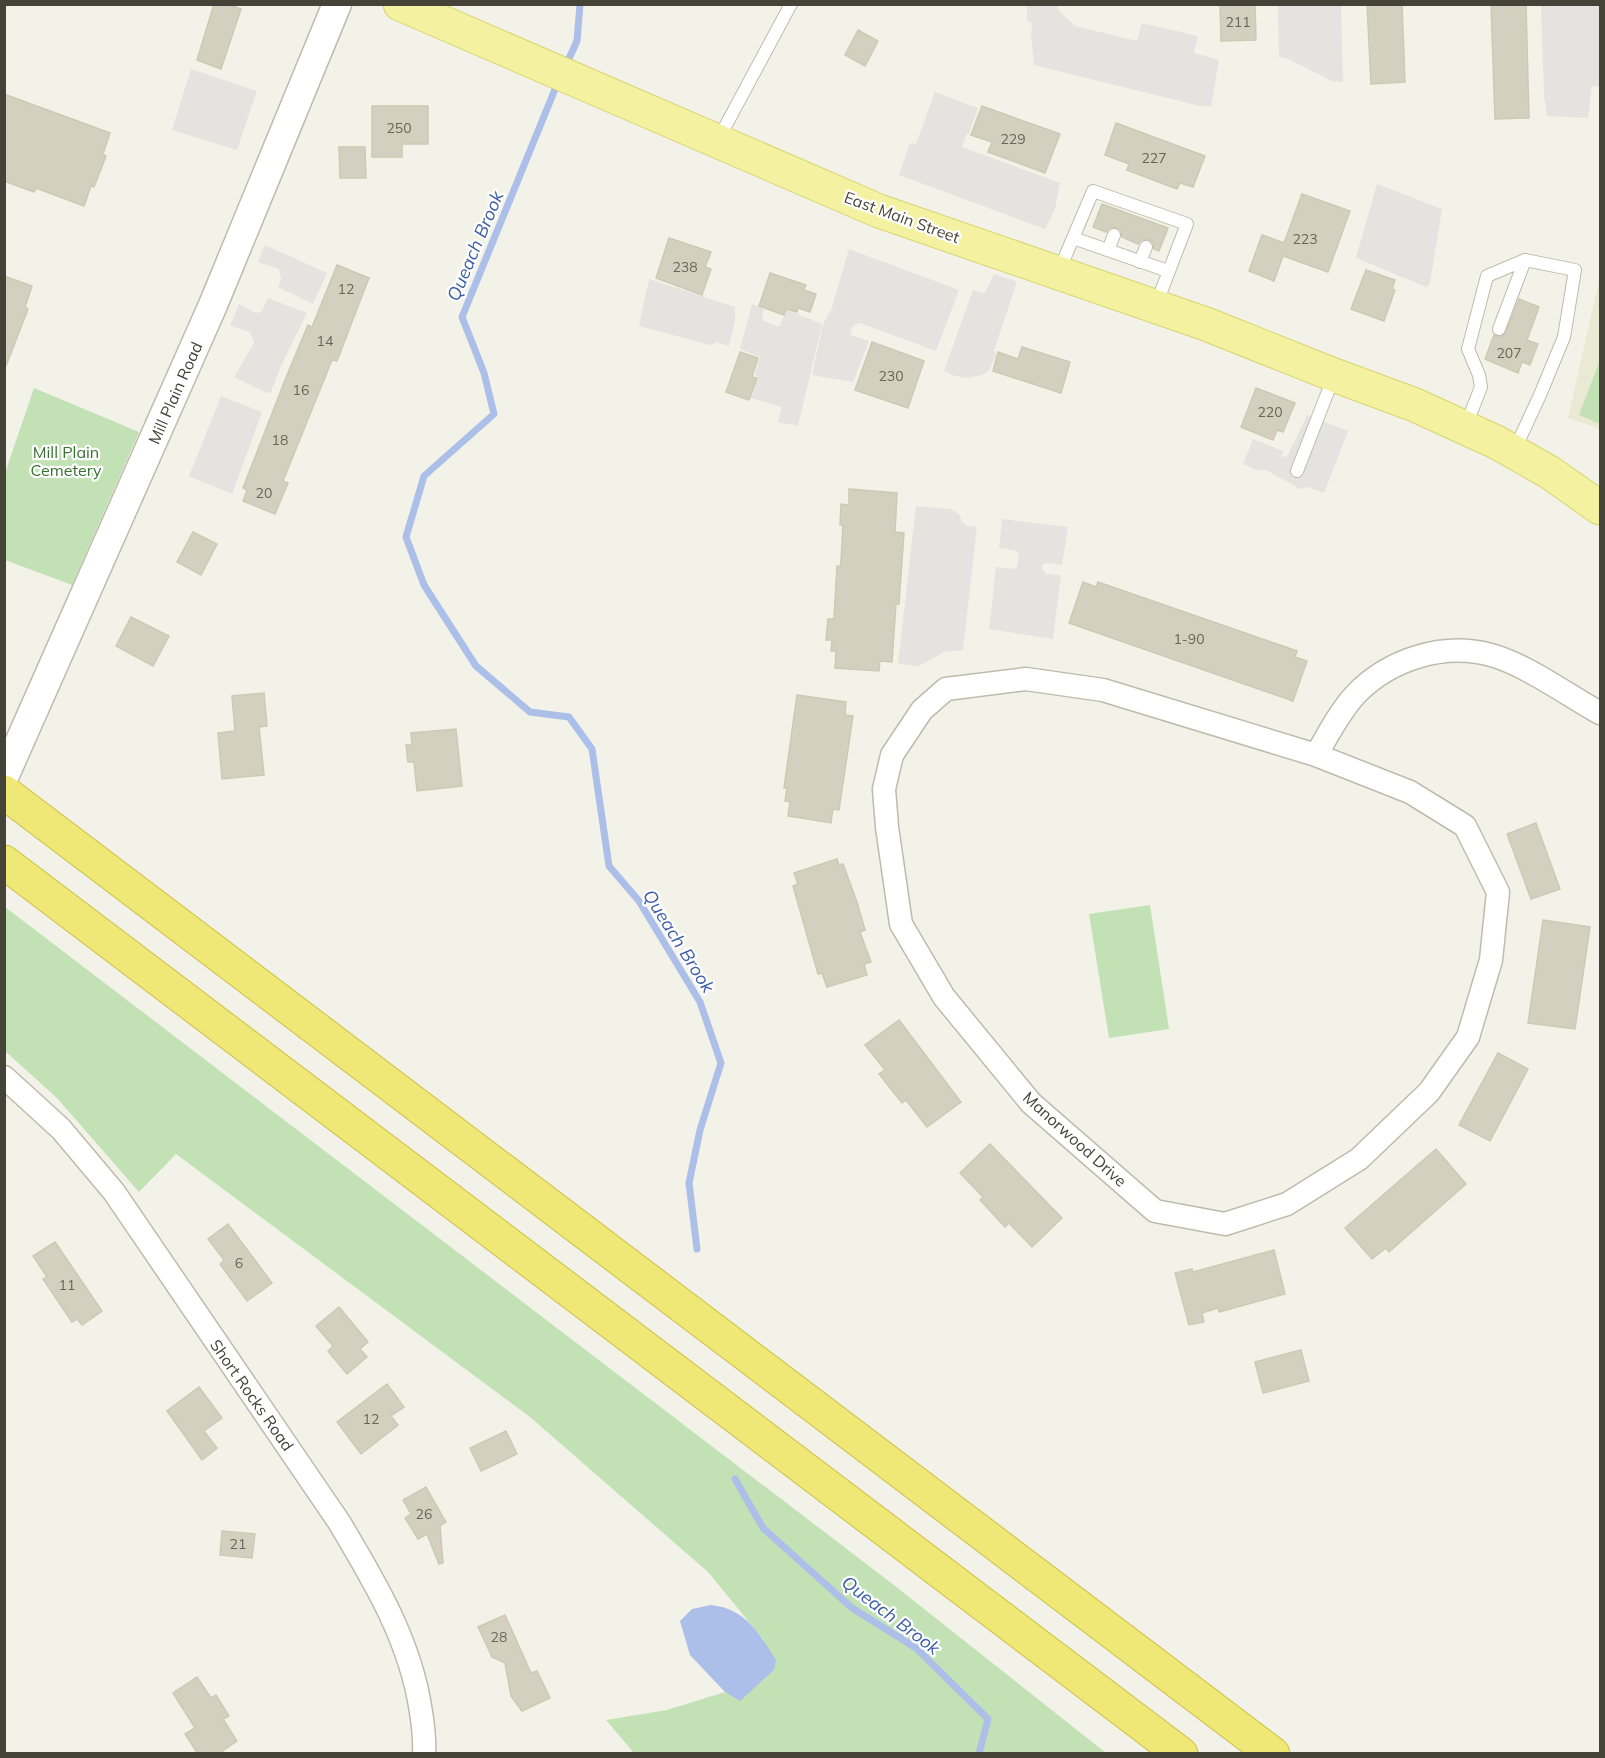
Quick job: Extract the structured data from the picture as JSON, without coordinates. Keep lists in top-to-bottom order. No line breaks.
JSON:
{"streets":{"main road":["East Main Street"],"street":["Mill Plain Road","Manorwood Drive","Short Rocks Road"]},"water":["Queach Brook"],"parks":["Mill Plain Cemetery"],"house_numbers":["211","250","229","227","223","238","12","14","207","230","16","220","18","20","1-90","6","11","12","26","21","28"]}
